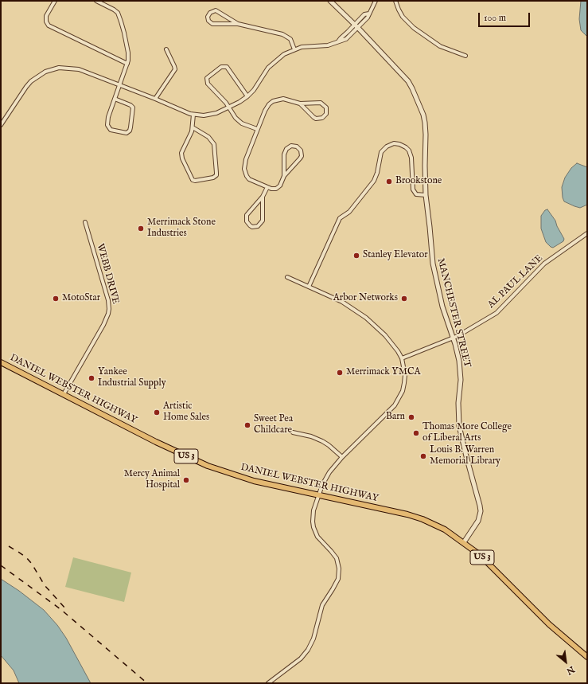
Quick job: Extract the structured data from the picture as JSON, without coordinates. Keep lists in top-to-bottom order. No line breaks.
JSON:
{"streets":{"main road":["DANIEL WEBSTER HIGHWAY","US 3"],"street":["WEBB DRIVE","AL PAUL LANE","MANCHESTER STREET"]},"crossings":[["WEBB DRIVE","DANIEL WEBSTER HIGHWAY"],["AL PAUL LANE","MANCHESTER STREET"],["MANCHESTER STREET","DANIEL WEBSTER HIGHWAY"]],"places":["Brookstone","Merrimack Stone Industries","Stanley Elevator","MotoStar","Arbor Networks","Merrimack YMCA","Yankee Industrial Supply","Artistic Home Sales","Barn","Sweet Pea Childcare","Thomas More College of Liberal Arts","Louis B. Warren Memorial Library","Mercy Animal Hospital"],"scale_bar":"100 m","north":"bottom right"}
